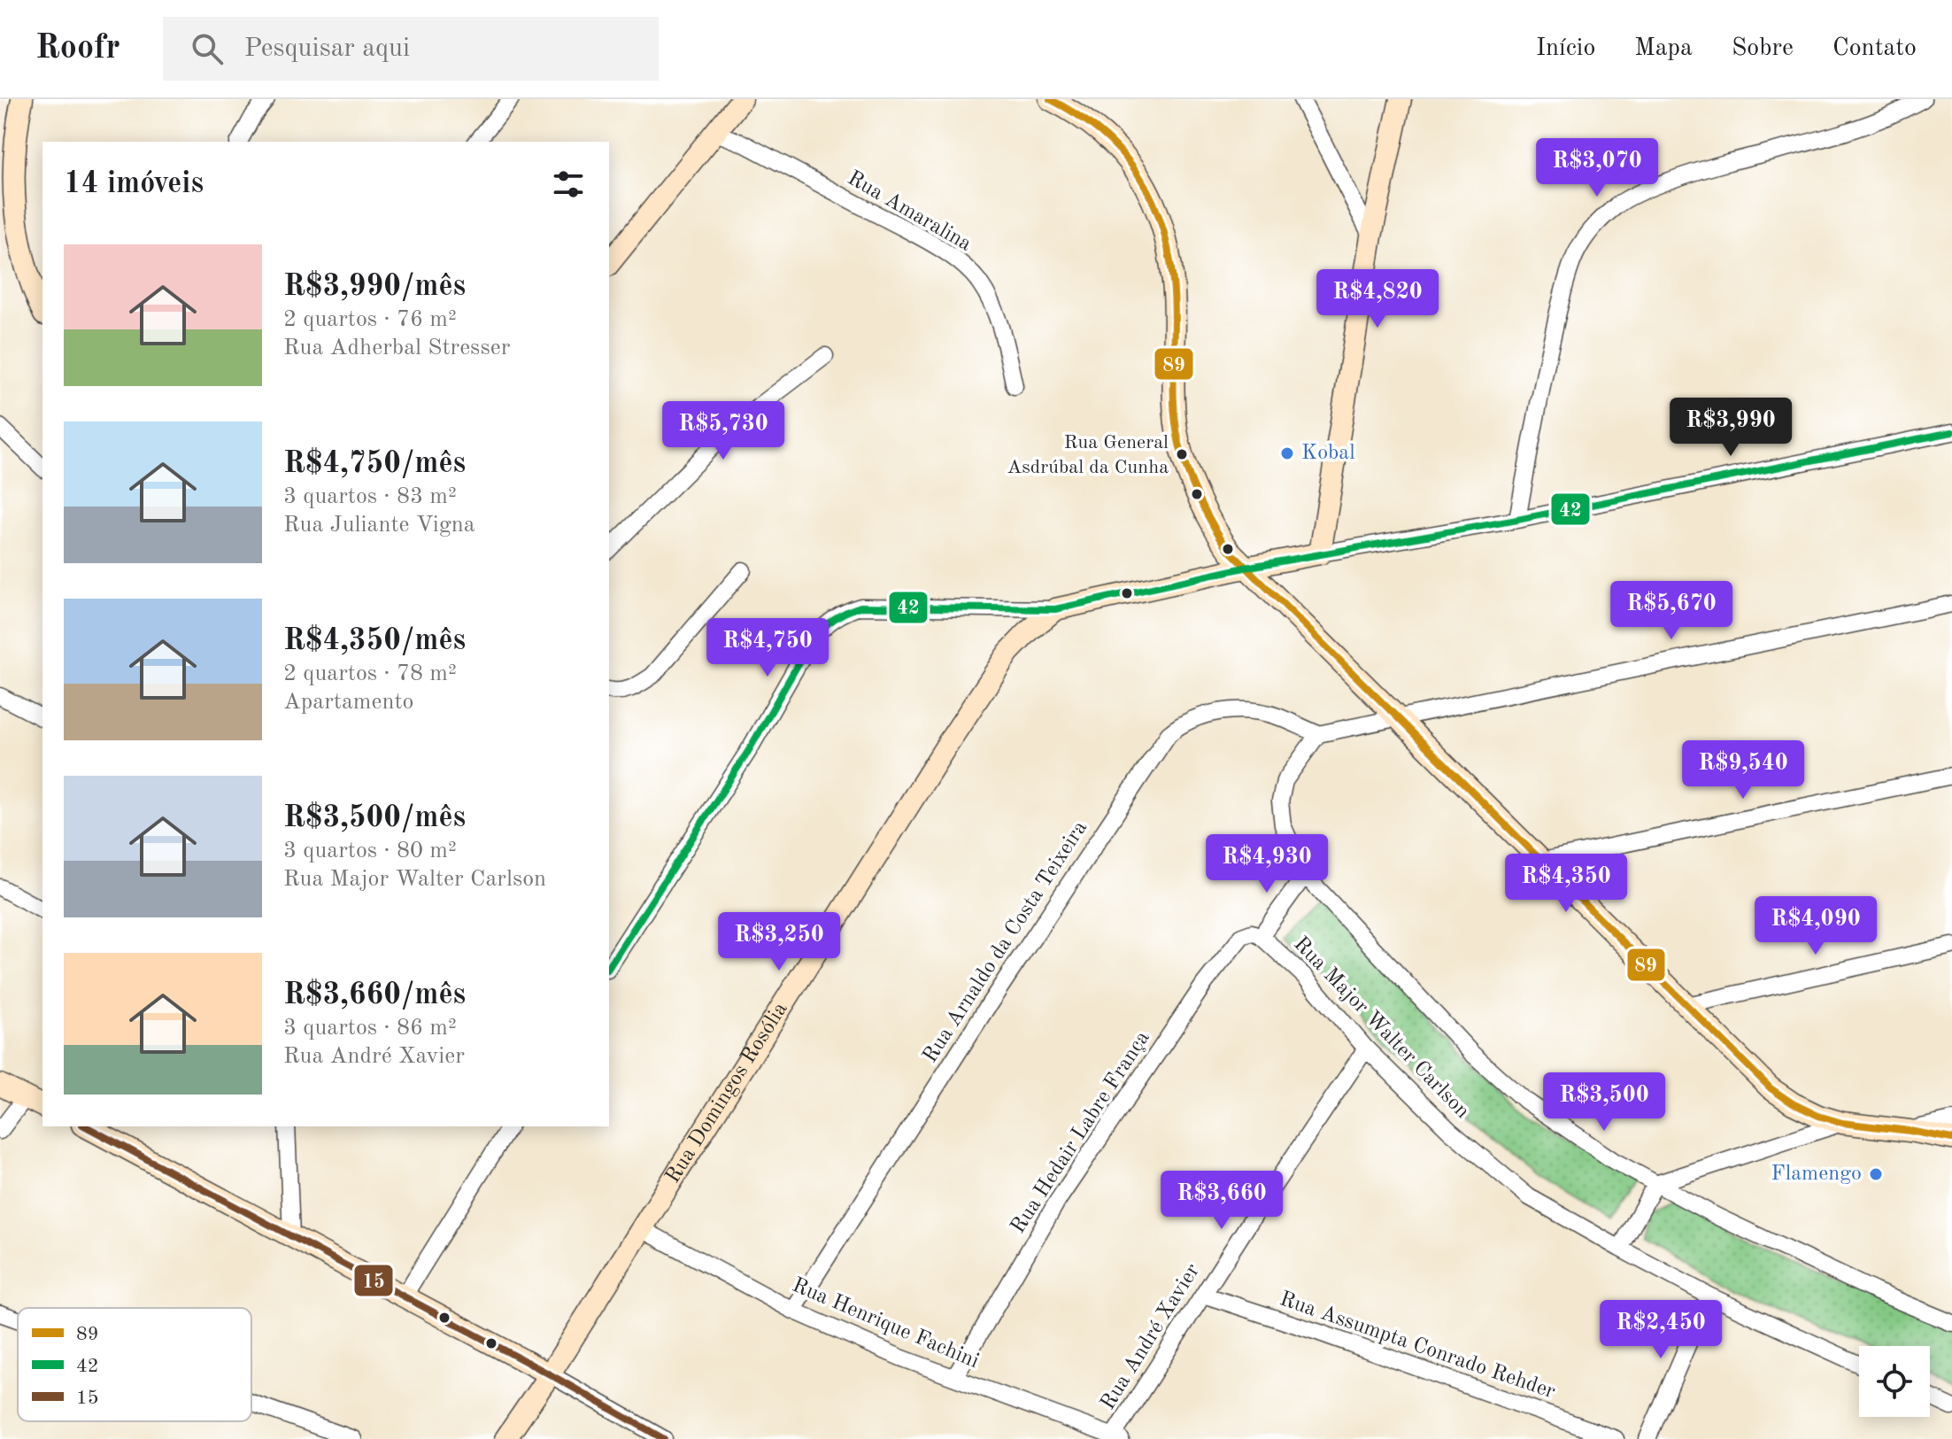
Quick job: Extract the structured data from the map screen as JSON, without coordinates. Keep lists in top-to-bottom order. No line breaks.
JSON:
{"streets":{"street":["Rua Amaralina","Rua Arnaldo da Costa Teixeira","Rua Major Walter Carlson","Rua Domingos Rosólia","Rua Hedair Labre França","Rua Henrique Fachini","Rua André Xavier","Rua Assumpta Conrado Rehder"]},"crossings":[["Rua Arnaldo da Costa Teixeira","Rua Henrique Fachini"],["Rua Major Walter Carlson","Rua Hedair Labre França"],["Rua Major Walter Carlson","Rua André Xavier"],["Rua Domingos Rosólia","Rua Henrique Fachini"],["Rua Hedair Labre França","Rua Henrique Fachini"],["Rua Henrique Fachini","Rua André Xavier"],["Rua André Xavier","Rua Assumpta Conrado Rehder"]],"places":["Kobal","Rua General Asdrúbal da Cunha","Flamengo"],"lines":["transit line 89","transit line 42","transit line 15"],"legend":["89","42","15"],"page":{"header":"Roofr","search":"Pesquisar aqui","nav":["Início","Mapa","Sobre","Contato"],"price":["R$3,070","R$4,820","R$3,990","R$5,730","R$5,670","R$4,750","R$9,540","R$4,930","R$4,350","R$4,090","R$3,250","R$3,500","R$3,660","R$2,450"],"heading":"14 imóveis","list":[{"name":"R$3,990/mês","note":"2 quartos · 76 m² · Rua Adherbal Stresser"},{"name":"R$4,750/mês","note":"3 quartos · 83 m² · Rua Juliante Vigna"},{"name":"R$4,350/mês","note":"2 quartos · 78 m² · Apartamento"},{"name":"R$3,500/mês","note":"3 quartos · 80 m² · Rua Major Walter Carlson"},{"name":"R$3,660/mês","note":"3 quartos · 86 m² · Rua André Xavier"}]}}
